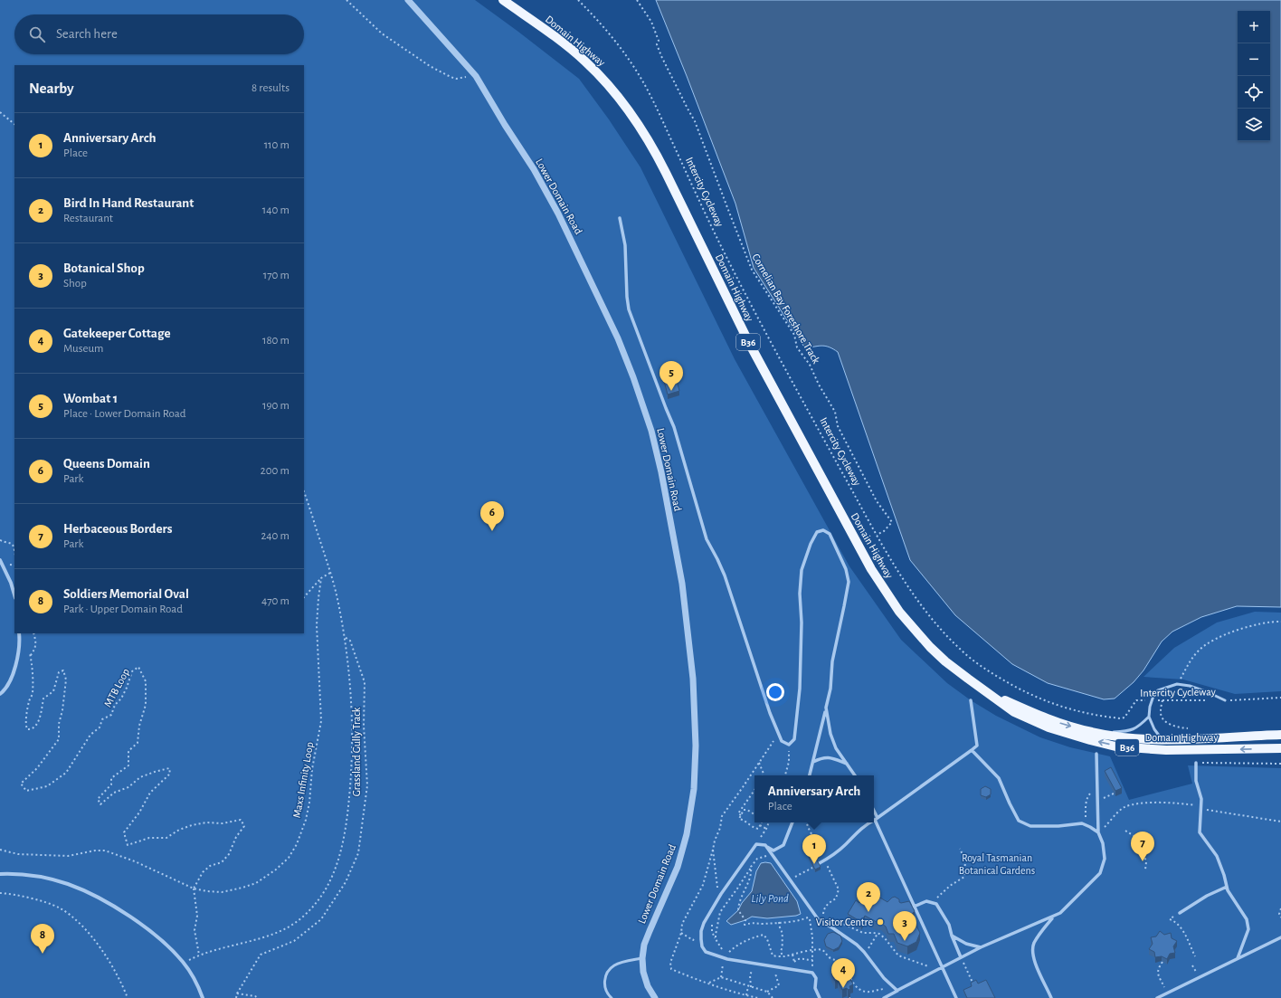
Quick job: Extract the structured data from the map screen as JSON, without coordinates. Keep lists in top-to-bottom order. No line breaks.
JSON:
{"streets":{"main road":["Domain Highway","B36"],"street":["Lower Domain Road"],"path":["Intercity Cycleway","Cornelian Bay Foreshore Track","MTB Loop","Grassland Gully Track","Maxs Infinity Loop"]},"crossings":[["Intercity Cycleway","Cornelian Bay Foreshore Track"],["MTB Loop","Maxs Infinity Loop"]],"water":["Lily Pond"],"parks":["Royal Tasmanian Botanical Gardens"],"places":["Visitor Centre"],"page":{"map_buttons":["+","−"],"search":"Search here","heading":["Nearby","8 results"],"list":[{"mark":"1","name":"Anniversary Arch","note":"Place","value":"110 m"},{"mark":"2","name":"Bird In Hand Restaurant","note":"Restaurant","value":"140 m"},{"mark":"3","name":"Botanical Shop","note":"Shop","value":"170 m"},{"mark":"4","name":"Gatekeeper Cottage","note":"Museum","value":"180 m"},{"mark":"5","name":"Wombat 1","note":"Place · Lower Domain Road","value":"190 m"},{"mark":"6","name":"Queens Domain","note":"Park","value":"200 m"},{"mark":"7","name":"Herbaceous Borders","note":"Park","value":"240 m"},{"mark":"8","name":"Soldiers Memorial Oval","note":"Park · Upper Domain Road","value":"470 m"}],"pins":["5","6","7","1","2","3","8","4"],"popup":["Anniversary Arch","Place"]}}
